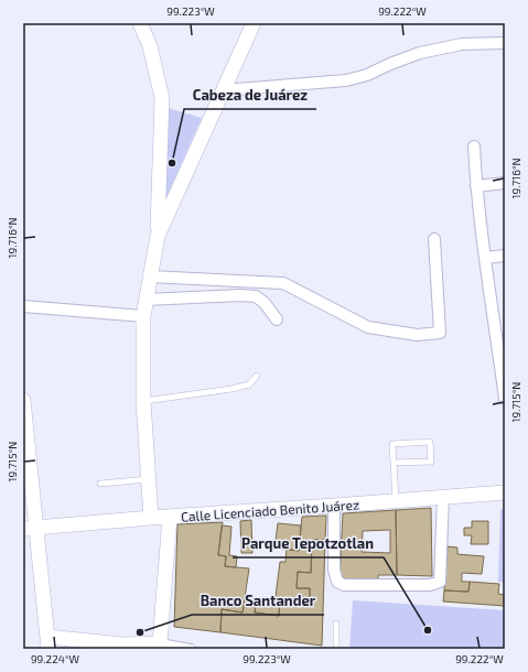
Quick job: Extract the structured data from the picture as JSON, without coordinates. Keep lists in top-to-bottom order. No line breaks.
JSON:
{"streets":{"street":["Calle Licenciado Benito Juárez"]},"places":["Cabeza de Juárez","Parque Tepotzotlan","Banco Santander"],"coordinates":["99.223°W","99.222°W","19.716°N","19.715°N","99.224°W"]}
